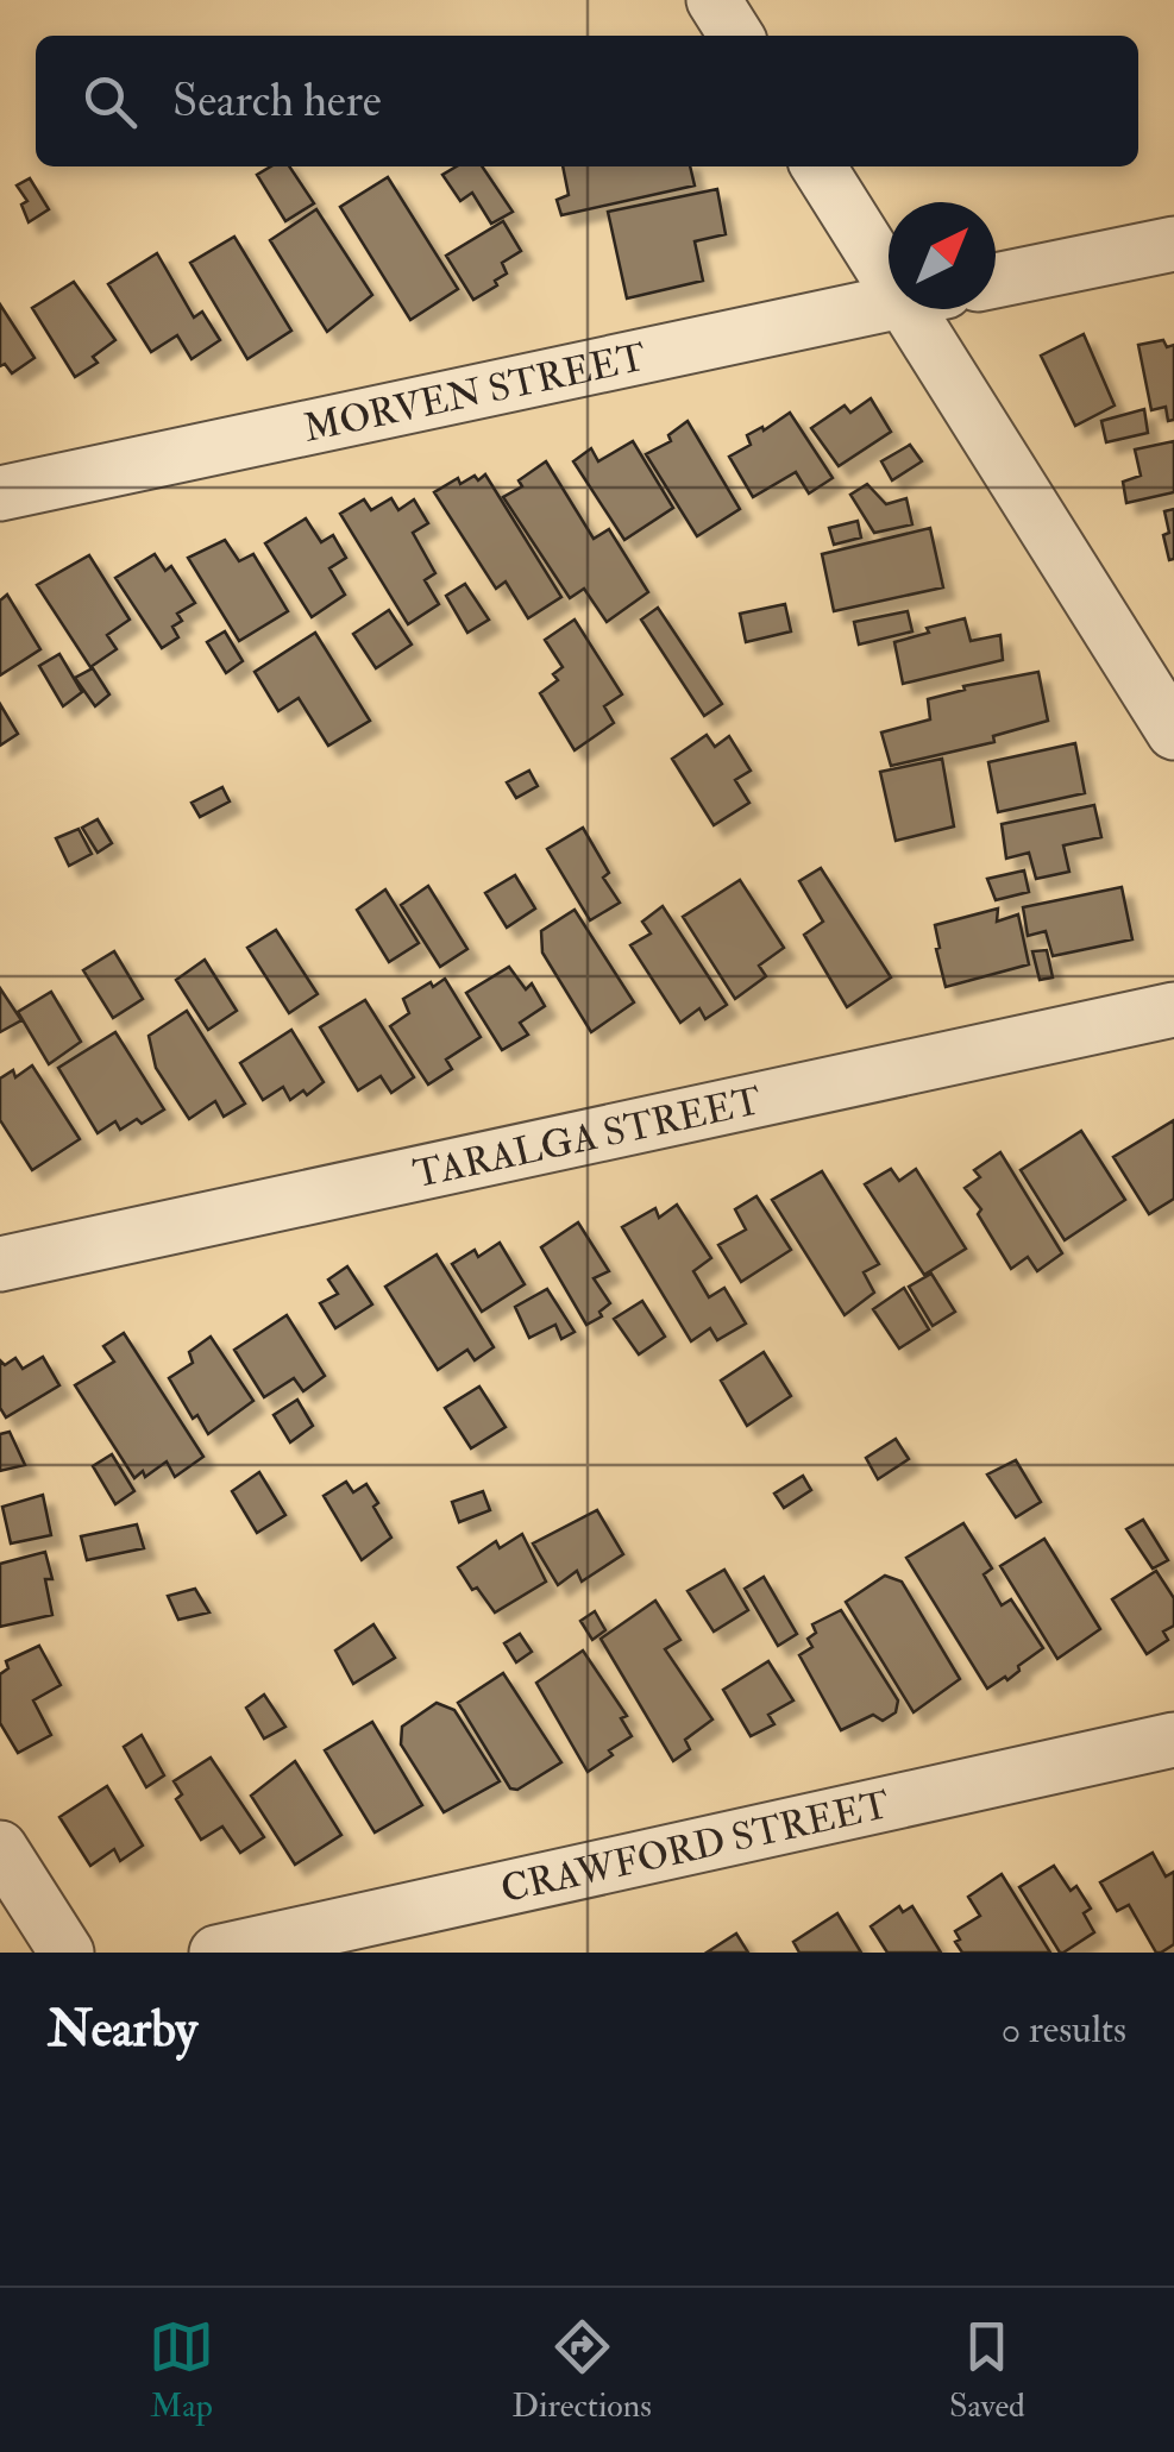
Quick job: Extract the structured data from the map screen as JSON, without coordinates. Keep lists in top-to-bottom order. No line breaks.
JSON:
{"streets":{"street":["MORVEN STREET","TARALGA STREET","CRAWFORD STREET"]},"north":"top right","page":{"search":"Search here","heading":["Nearby","0 results"],"nav":["Map","Directions","Saved"]}}
